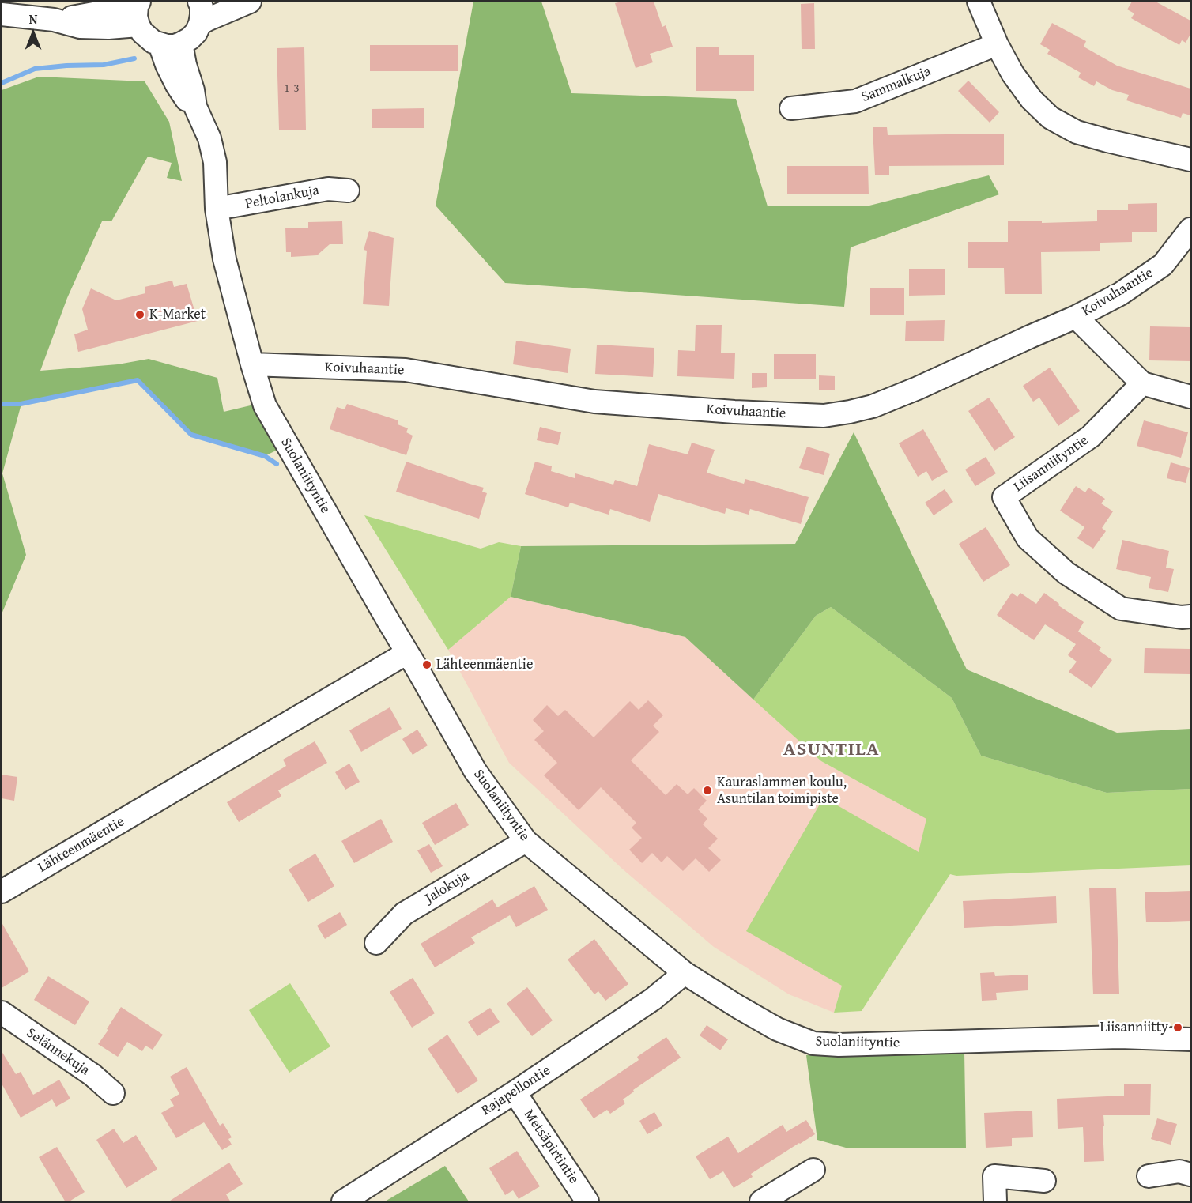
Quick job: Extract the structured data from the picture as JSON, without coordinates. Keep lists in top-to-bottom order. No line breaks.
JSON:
{"streets":{"street":["Sammalkuja","Peltolankuja","Koivuhaantie","Liisanniityntie","Suolaniityntie","Lähteenmäentie","Jalokuja","Selännekuja","Rajapellontie","Metsäpirtintie"]},"crossings":[["Peltolankuja","Suolaniityntie"],["Koivuhaantie","Suolaniityntie"],["Suolaniityntie","Lähteenmäentie"],["Suolaniityntie","Jalokuja"],["Suolaniityntie","Rajapellontie"],["Rajapellontie","Metsäpirtintie"]],"districts":["ASUNTILA"],"places":["K-Market","Lähteenmäentie","Kauraslammen koulu, Asuntilan toimipiste","Liisanniitty"],"house_numbers":["1-3"],"north":"top"}
